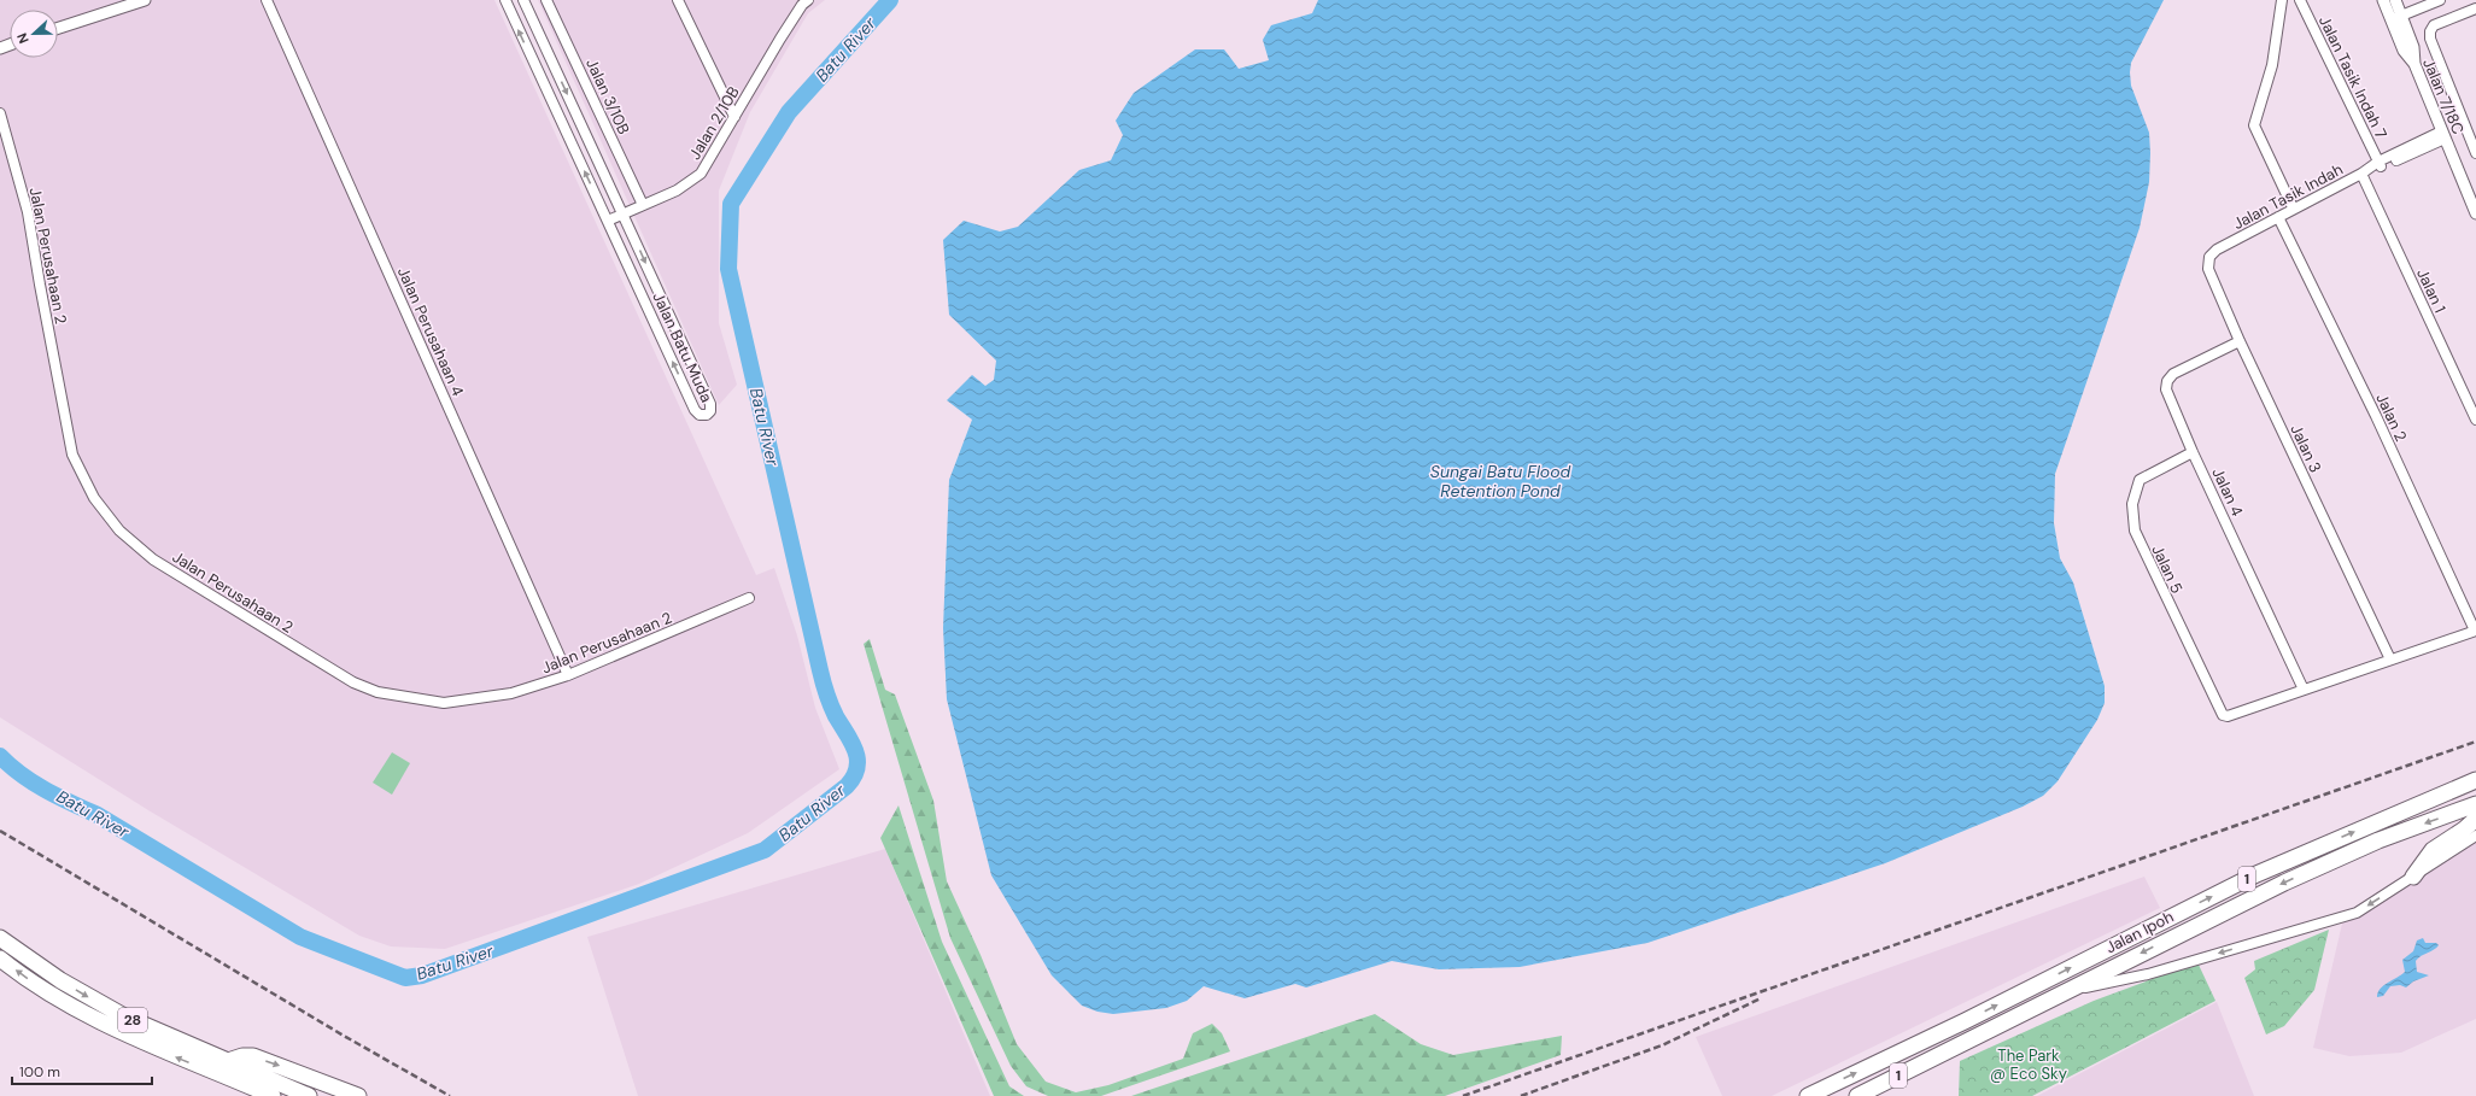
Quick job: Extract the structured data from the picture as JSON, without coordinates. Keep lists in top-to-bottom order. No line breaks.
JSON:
{"streets":{"highway":["1","Jalan Ipoh","28"],"street":["Jalan Tasik Indah 7","Jalan 3/10B","Jalan 7/18C","Jalan 2/10B","Jalan Tasik Indah","Jalan Perusahaan 2","Jalan 1","Jalan Perusahaan 4","Jalan Batu Muda","Jalan 2","Jalan 3","Jalan 4","Jalan 5"]},"crossings":[["Jalan Tasik Indah 7","Jalan Tasik Indah"],["Jalan 3/10B","Jalan 2/10B"],["Jalan 7/18C","Jalan Tasik Indah"],["Jalan 2/10B","Jalan Batu Muda"],["Jalan Tasik Indah","Jalan 1"],["Jalan Tasik Indah","Jalan 2"],["Jalan Tasik Indah","Jalan 3"],["Jalan Perusahaan 2","Jalan Perusahaan 4"],["Jalan 3","Jalan 4"],["Jalan 4","Jalan 5"]],"water":["Batu River","Sungai Batu Flood Retention Pond"],"parks":["The Park @ Eco Sky"],"scale_bar":"100 m","north":"left"}
